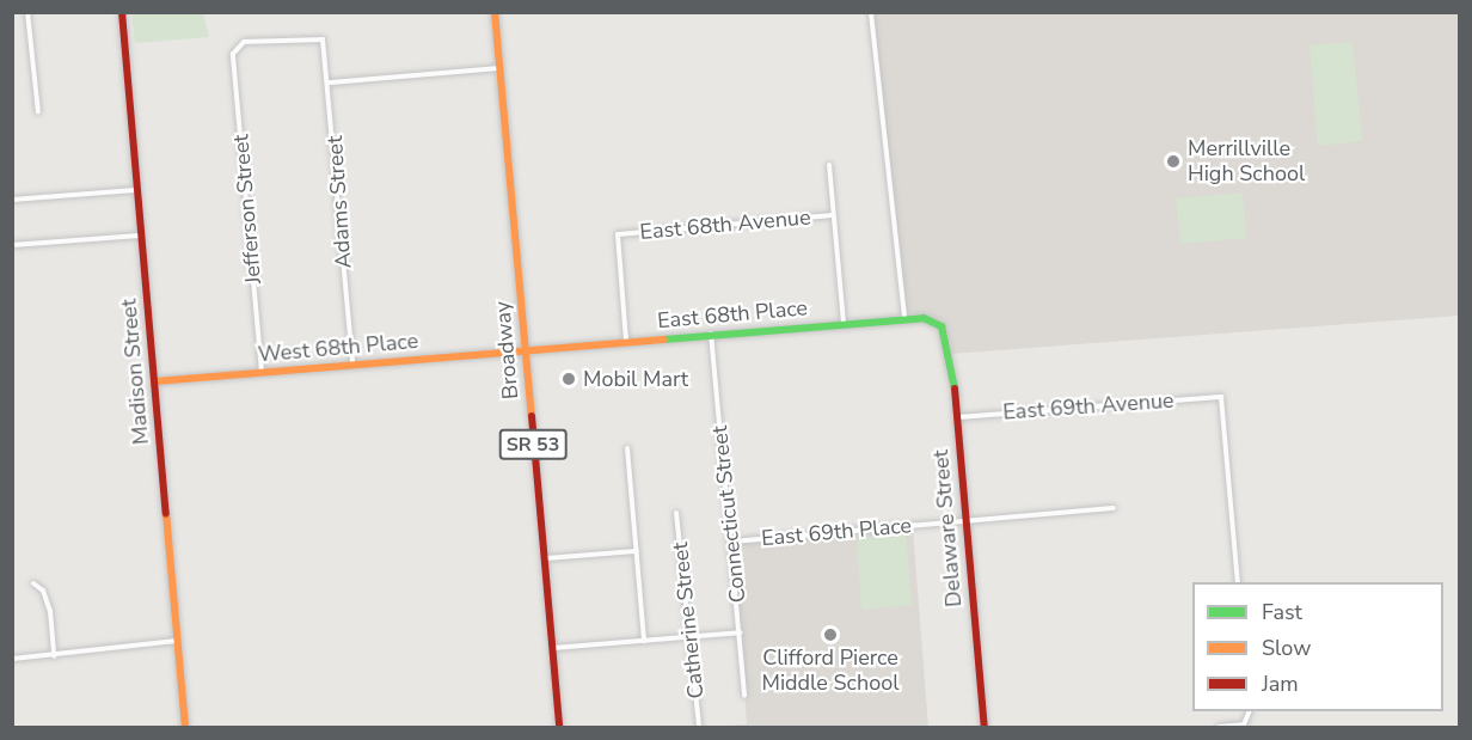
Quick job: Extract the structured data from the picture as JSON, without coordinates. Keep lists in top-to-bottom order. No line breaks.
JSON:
{"streets":{"street":["Adams Street","Jefferson Street","East 68th Avenue","East 68th Place","West 68th Place","Broadway","Madison Street","East 69th Avenue","SR 53","Connecticut Street","Delaware Street","East 69th Place","Catherine Street"]},"crossings":[["Adams Street","Jefferson Street"],["Adams Street","West 68th Place"],["Jefferson Street","West 68th Place"],["East 68th Avenue","East 68th Place"],["East 68th Place","West 68th Place"],["East 68th Place","Broadway"],["East 68th Place","Connecticut Street"],["East 68th Place","Delaware Street"],["West 68th Place","Broadway"],["West 68th Place","Madison Street"],["East 69th Avenue","Delaware Street"],["Connecticut Street","East 69th Place"],["Delaware Street","East 69th Place"]],"places":["Merrillville High School","Mobil Mart","Clifford Pierce Middle School"],"legend":["Fast","Slow","Jam"]}
